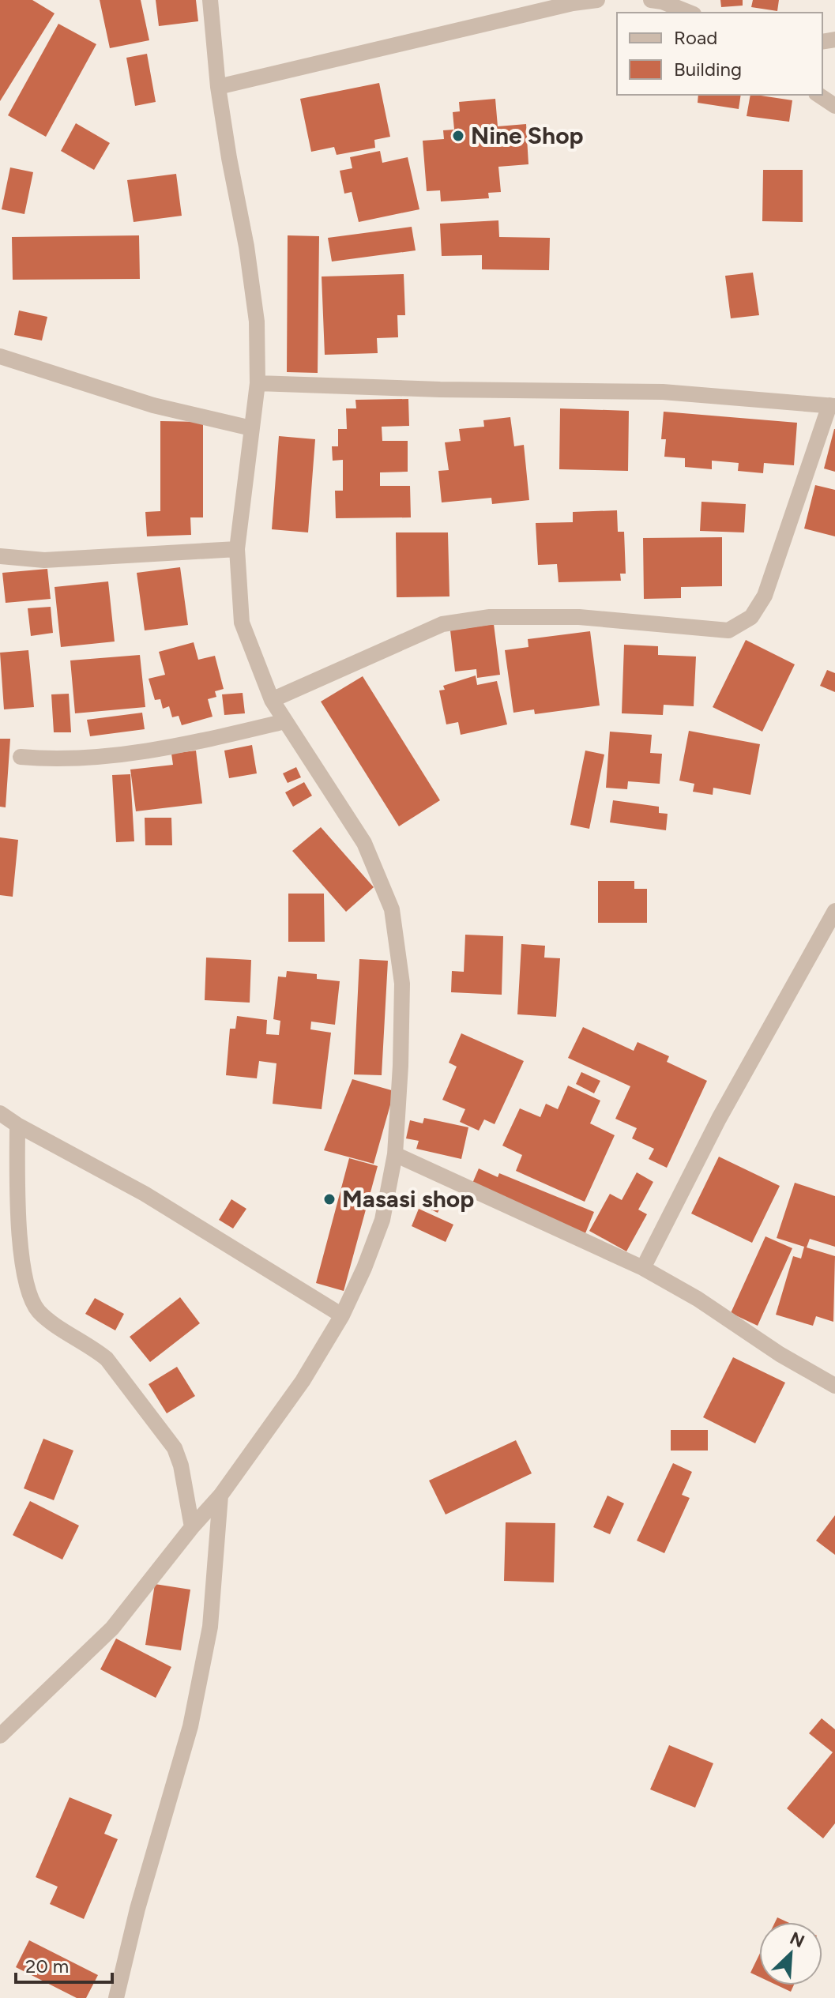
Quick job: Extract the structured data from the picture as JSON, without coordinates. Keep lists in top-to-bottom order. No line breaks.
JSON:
{"places":["Nine Shop","Masasi shop"],"legend":["Road","Building"],"scale_bar":"20 m","north":"top right"}
